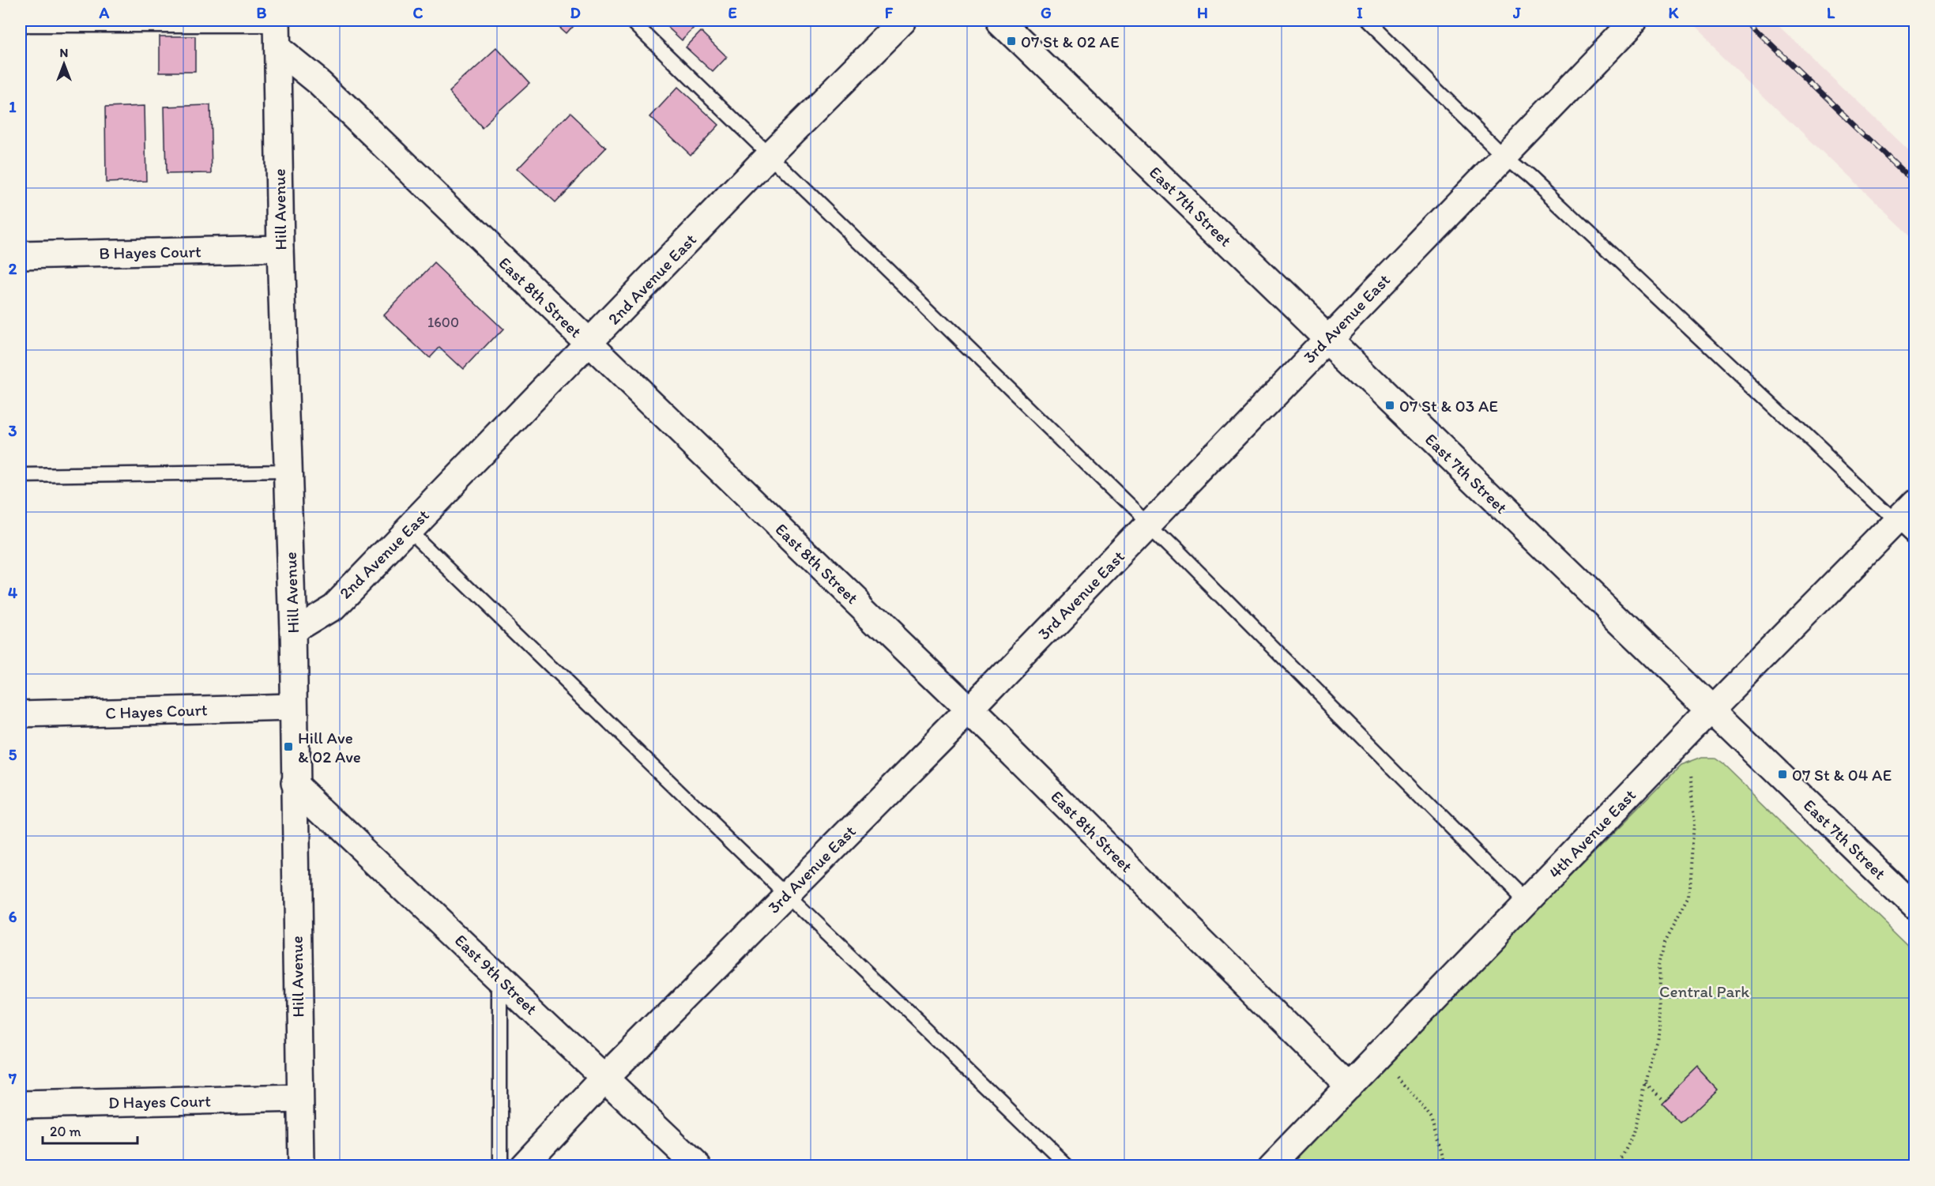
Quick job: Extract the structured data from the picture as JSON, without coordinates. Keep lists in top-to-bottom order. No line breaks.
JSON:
{"streets":{"street":["East 7th Street","Hill Avenue","B Hayes Court","2nd Avenue East","East 8th Street","3rd Avenue East","C Hayes Court","4th Avenue East","East 9th Street","D Hayes Court"]},"crossings":[["East 7th Street","3rd Avenue East"],["East 7th Street","4th Avenue East"],["Hill Avenue","B Hayes Court"],["Hill Avenue","2nd Avenue East"],["Hill Avenue","East 8th Street"],["Hill Avenue","C Hayes Court"],["Hill Avenue","East 9th Street"],["Hill Avenue","D Hayes Court"],["2nd Avenue East","East 8th Street"],["East 8th Street","3rd Avenue East"],["East 8th Street","4th Avenue East"],["3rd Avenue East","East 9th Street"]],"parks":["Central Park"],"places":{"transit":["07 St & 02 AE","07 St & 03 AE","Hill Ave & 02 Ave","07 St & 04 AE"]},"house_numbers":["1600"],"scale_bar":"20 m","north":"top","grid":{"columns":["A","B","C","D","E","F","G","H","I","J","K","L"],"rows":["1","2","3","4","5","6","7"]}}
